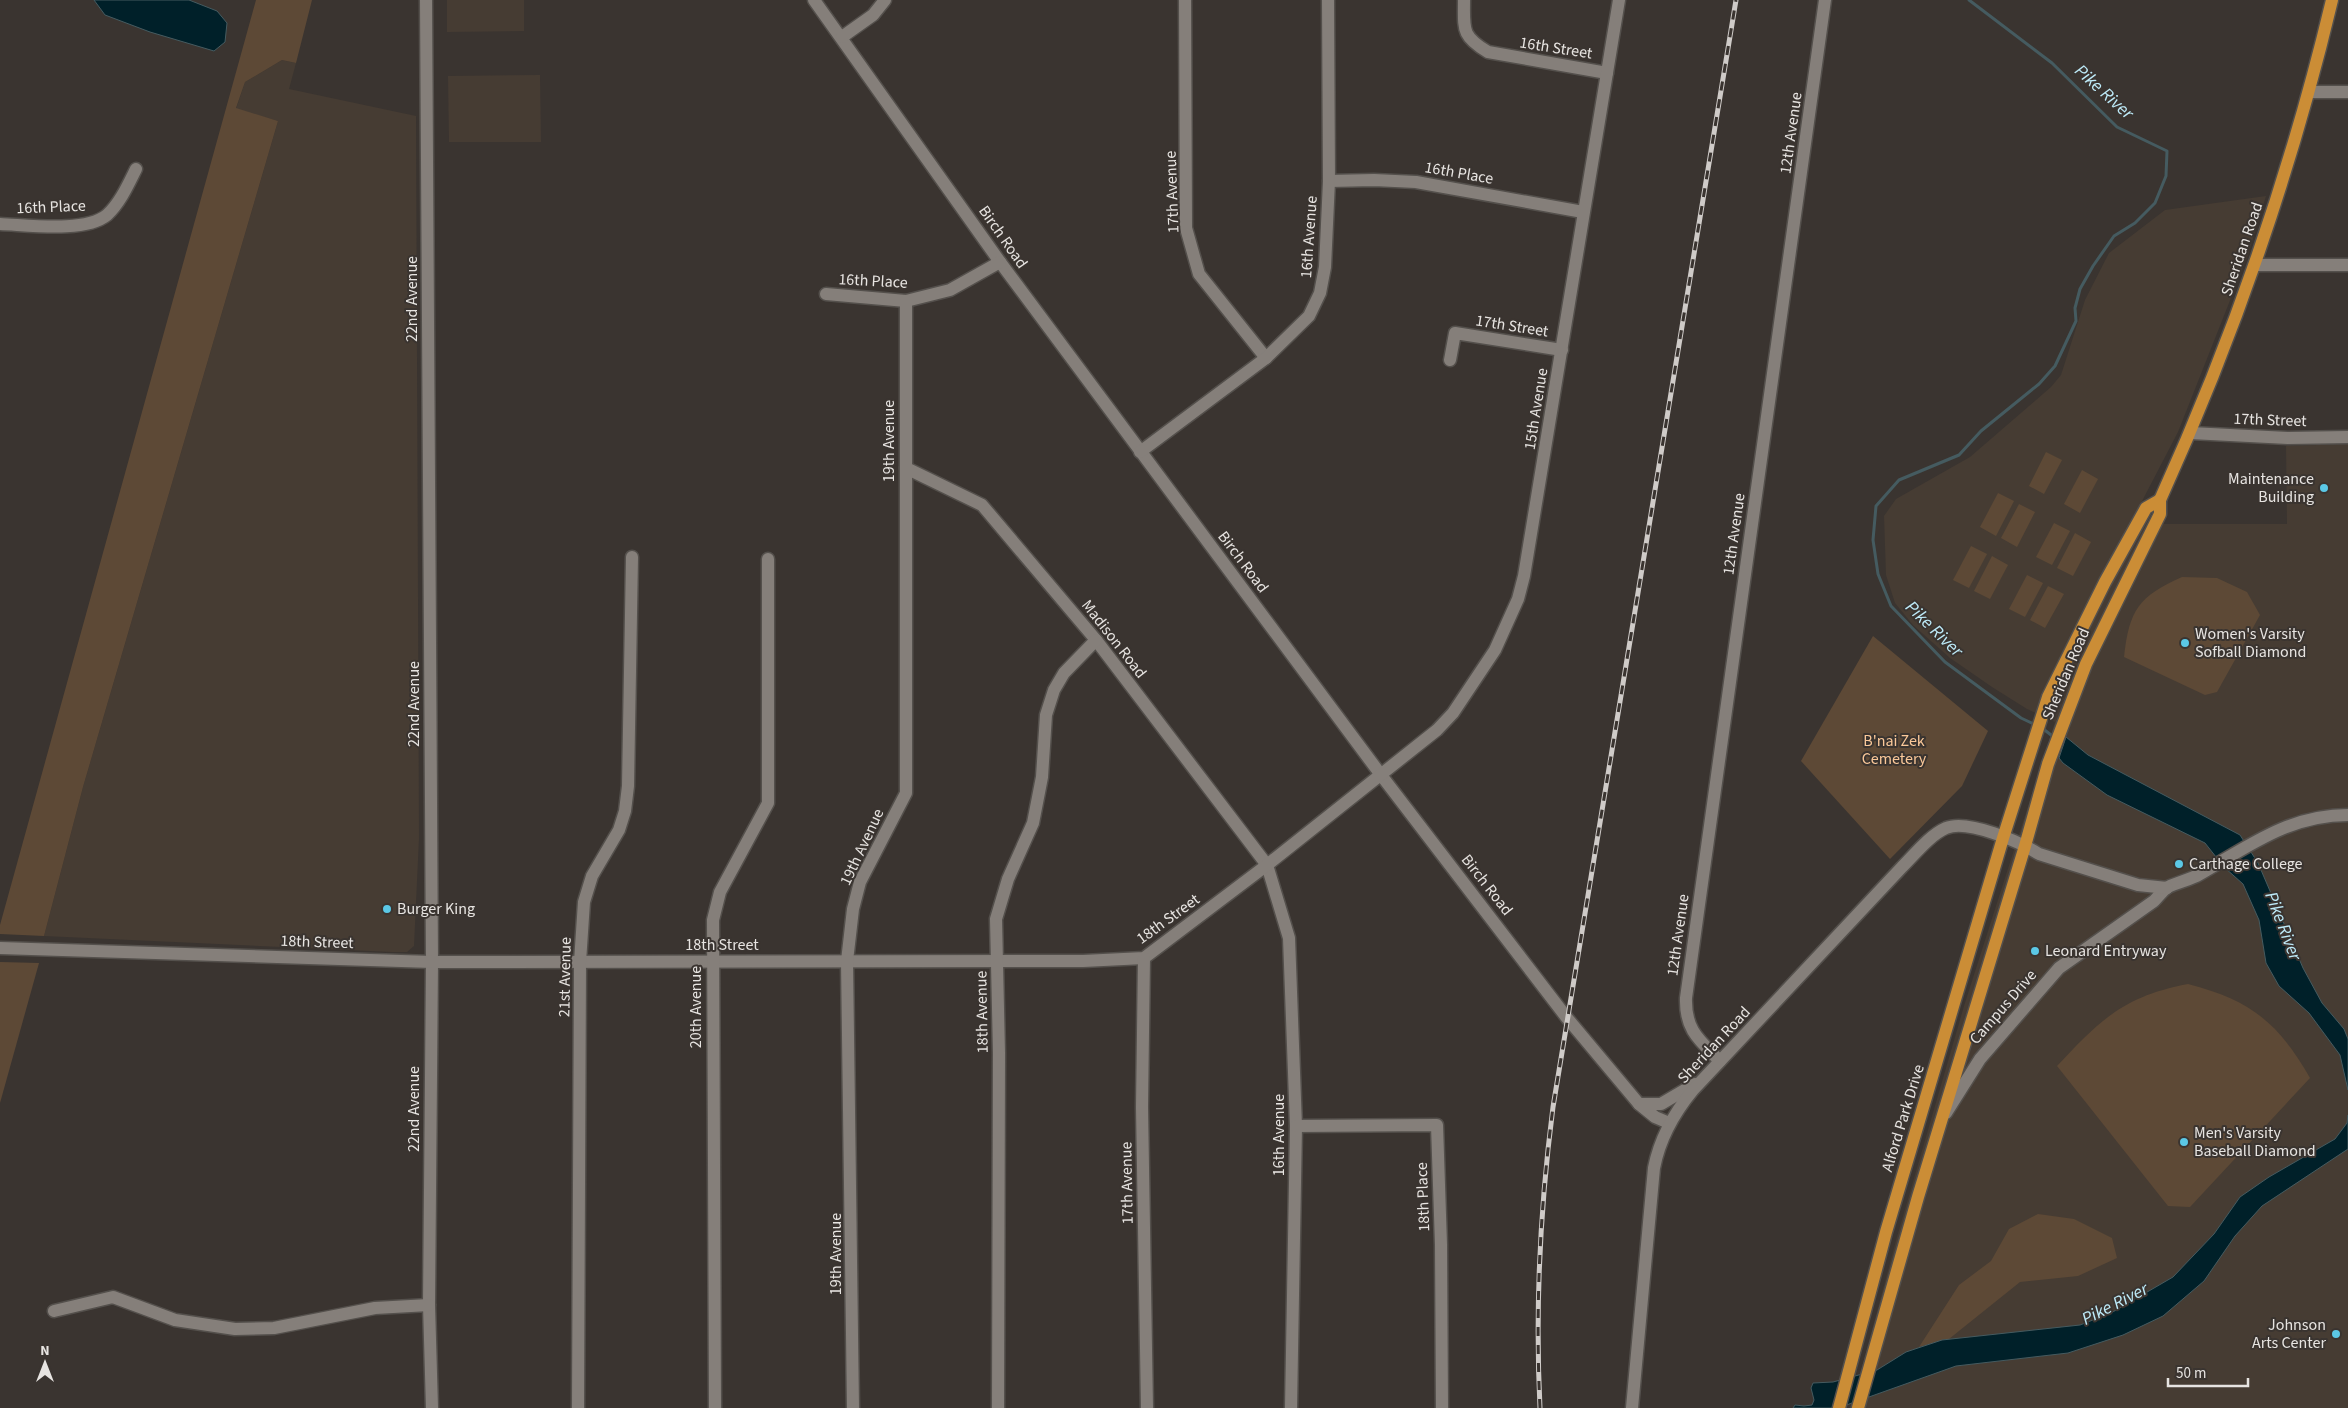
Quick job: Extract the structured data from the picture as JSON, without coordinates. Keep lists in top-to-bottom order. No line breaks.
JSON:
{"streets":{"main road":["Sheridan Road","Alford Park Drive"],"street":["16th Street","12th Avenue","16th Place","17th Avenue","Birch Road","16th Avenue","22nd Avenue","17th Street","15th Avenue","19th Avenue","Madison Road","18th Street","21st Avenue","20th Avenue","Campus Drive","18th Avenue","18th Place"]},"crossings":[["16th Street","15th Avenue"],["12th Avenue","Sheridan Road"],["16th Place","Birch Road"],["16th Place","16th Avenue"],["16th Place","15th Avenue"],["16th Place","19th Avenue"],["17th Avenue","16th Avenue"],["17th Avenue","18th Street"],["Birch Road","16th Avenue"],["Birch Road","Sheridan Road"],["Birch Road","15th Avenue"],["Birch Road","18th Street"],["16th Avenue","Madison Road"],["16th Avenue","18th Street"],["16th Avenue","18th Place"],["Sheridan Road","17th Street"],["Sheridan Road","Alford Park Drive"],["22nd Avenue","18th Street"],["17th Street","15th Avenue"],["15th Avenue","18th Street"],["19th Avenue","Madison Road"],["19th Avenue","18th Street"],["Madison Road","18th Street"],["Madison Road","18th Avenue"],["18th Street","21st Avenue"],["18th Street","20th Avenue"],["18th Street","18th Avenue"]],"water":["Pike River"],"parks":["B'nai Zek Cemetery"],"places":["Maintenance Building","Women's Varsity Sofball Diamond","Carthage College","Burger King","Leonard Entryway","Men's Varsity Baseball Diamond","Johnson Arts Center"],"scale_bar":"50 m","north":"top"}
